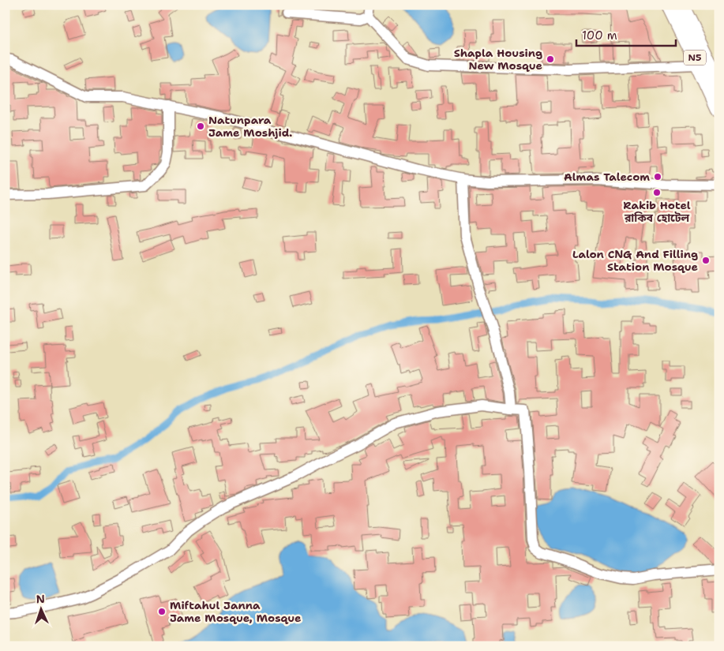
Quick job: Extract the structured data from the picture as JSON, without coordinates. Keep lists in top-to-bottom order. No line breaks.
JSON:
{"streets":{"highway":["N5"]},"places":["Shapla Housing New Mosque","Natunpara Jame Moshjid.","Almas Talecom","Rakib Hotel রাকিব হোটেল","Lalon CNG And Filling Station Mosque","Miftahul Janna Jame Mosque, Mosque"],"scale_bar":"100 m","north":"top"}
